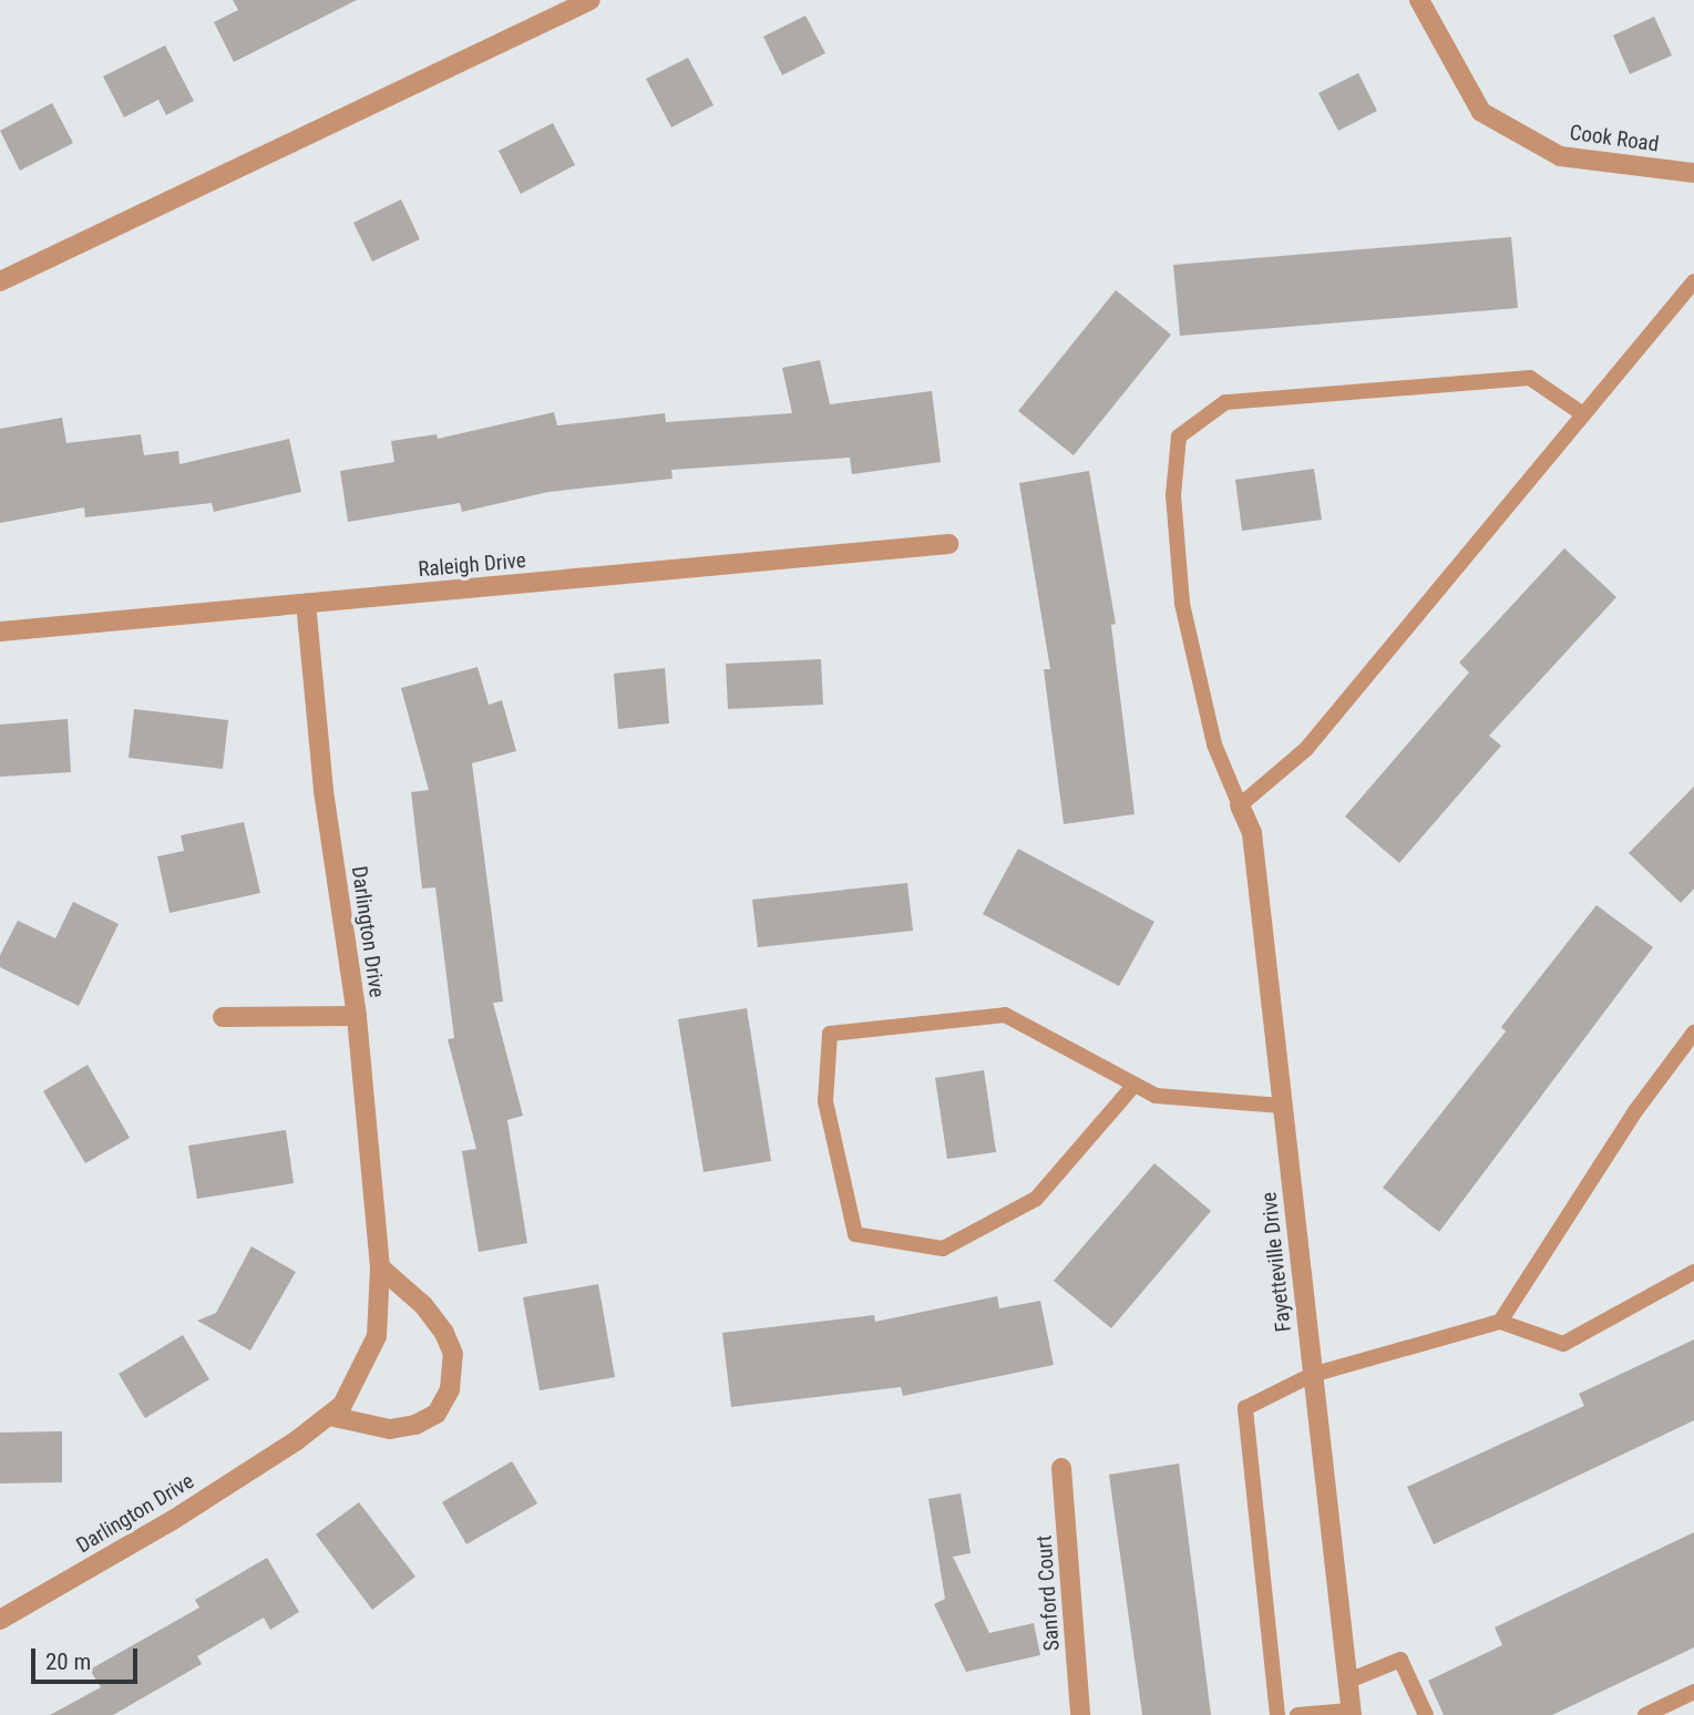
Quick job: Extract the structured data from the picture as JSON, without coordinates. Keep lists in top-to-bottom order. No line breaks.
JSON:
{"streets":{"street":["Cook Road","Raleigh Drive","Darlington Drive","Fayetteville Drive","Sanford Court"]},"crossings":[["Raleigh Drive","Darlington Drive"]],"scale_bar":"20 m"}
